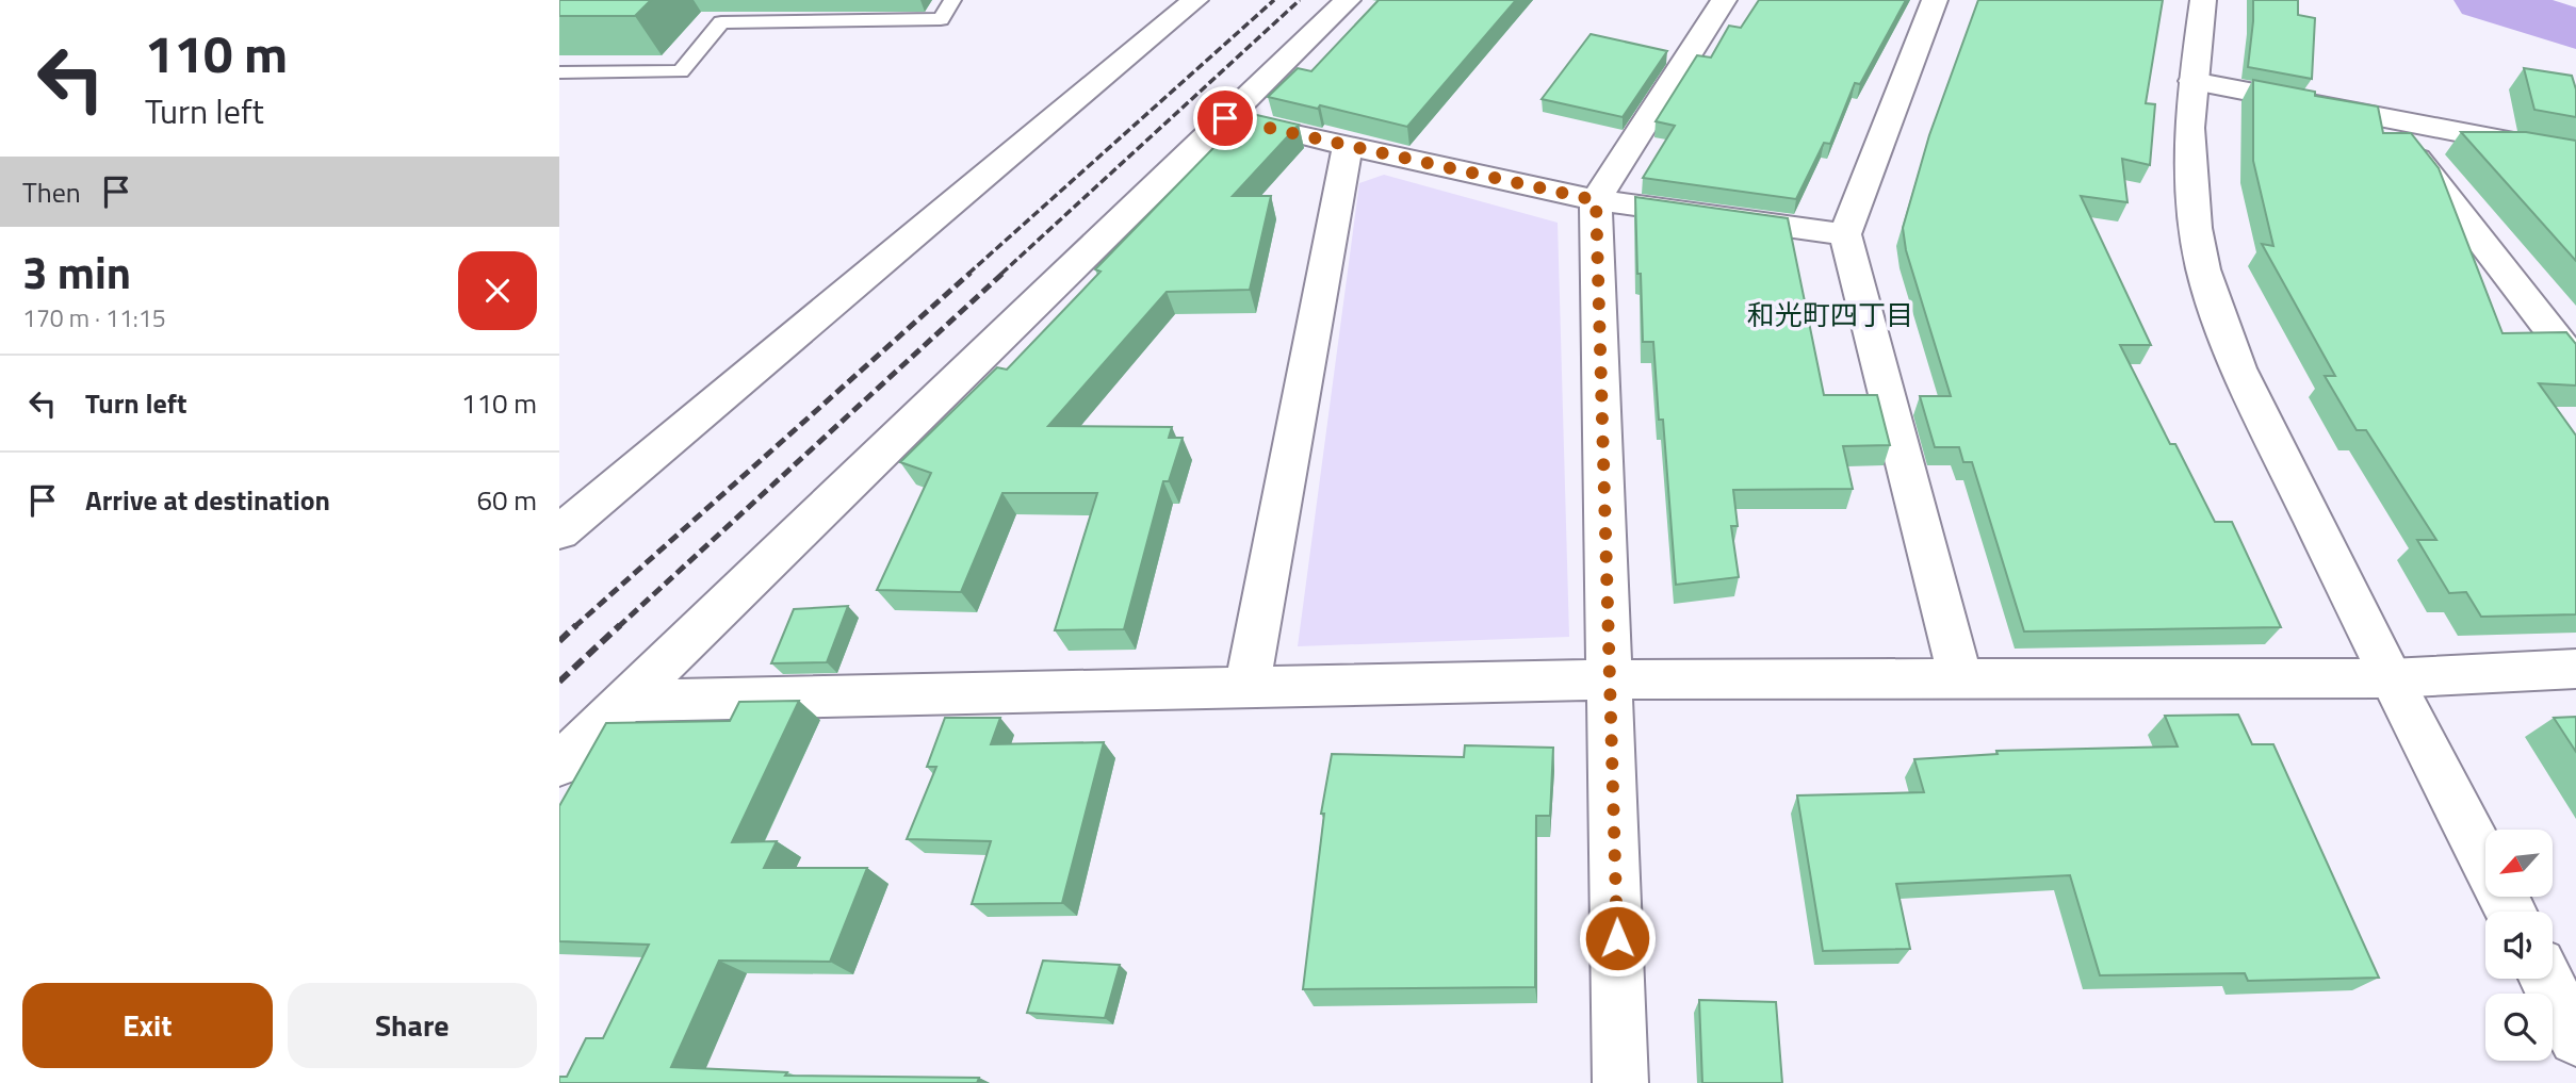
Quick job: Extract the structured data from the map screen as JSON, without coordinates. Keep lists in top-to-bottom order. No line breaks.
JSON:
{"districts":["和光町四丁目"],"north":"bottom left","page":{"turn":["110 m","Turn left"],"then":"Then","heading":["3 min","170 m · 11:15"],"list":[{"name":"Turn left","value":"110 m"},{"name":"Arrive at destination","value":"60 m"}],"buttons":["Exit","Share"]}}
